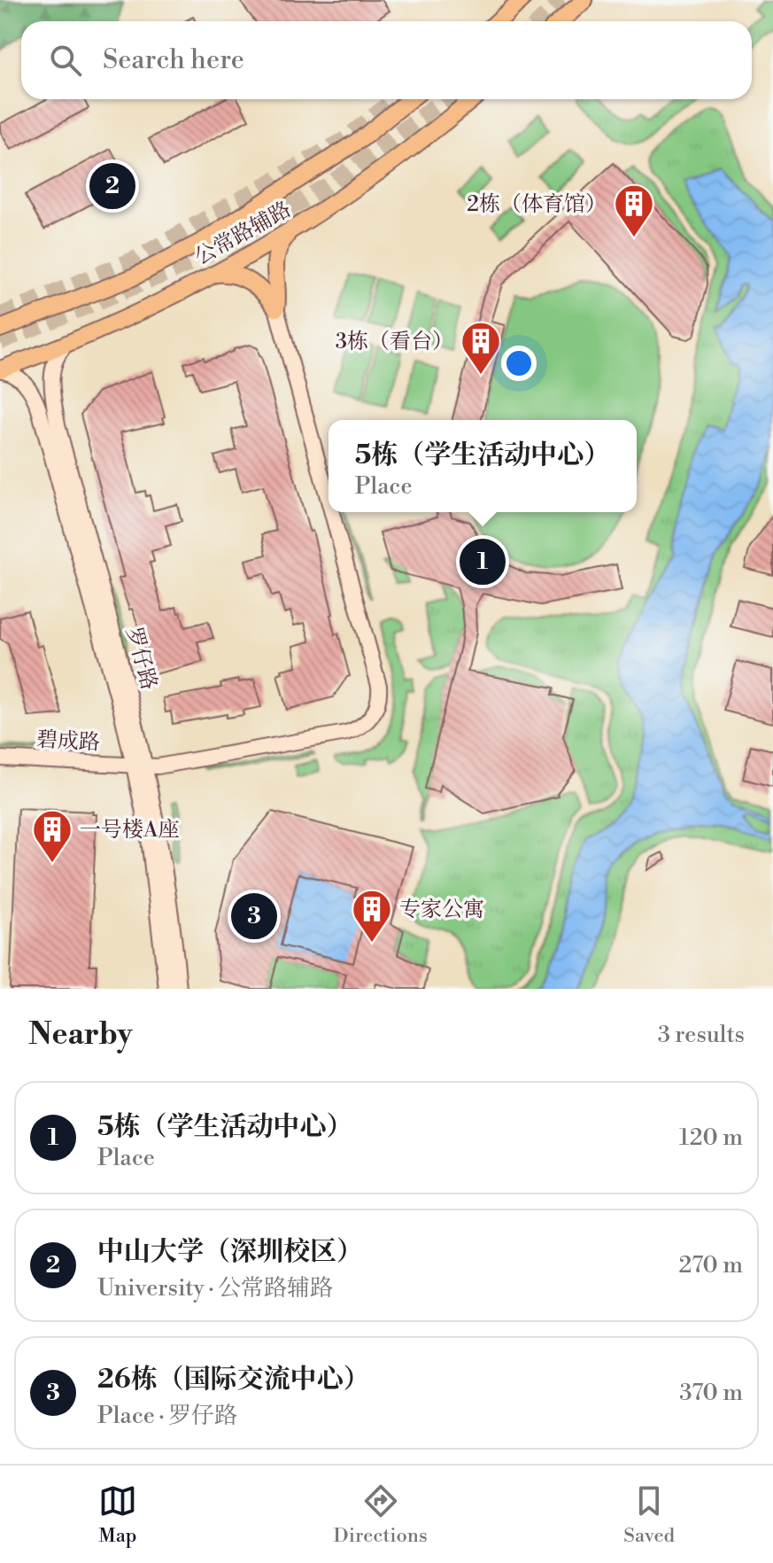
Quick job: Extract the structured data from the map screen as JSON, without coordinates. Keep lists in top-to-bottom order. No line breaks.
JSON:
{"streets":{"main road":["公常路辅路","罗仔路","碧成路"]},"crossings":[["公常路辅路","罗仔路"],["罗仔路","碧成路"]],"places":{"building":["2栋（体育馆）","3栋（看台）","一号楼A座","专家公寓"]},"page":{"search":"Search here","pins":["2","1","3"],"popup":["5栋（学生活动中心）","Place"],"heading":["Nearby","3 results"],"list":[{"mark":"1","name":"5栋（学生活动中心）","note":"Place","value":"120 m"},{"mark":"2","name":"中山大学（深圳校区）","note":"University · 公常路辅路","value":"270 m"},{"mark":"3","name":"26栋（国际交流中心）","note":"Place · 罗仔路","value":"370 m"}],"nav":["Map","Directions","Saved"]}}
